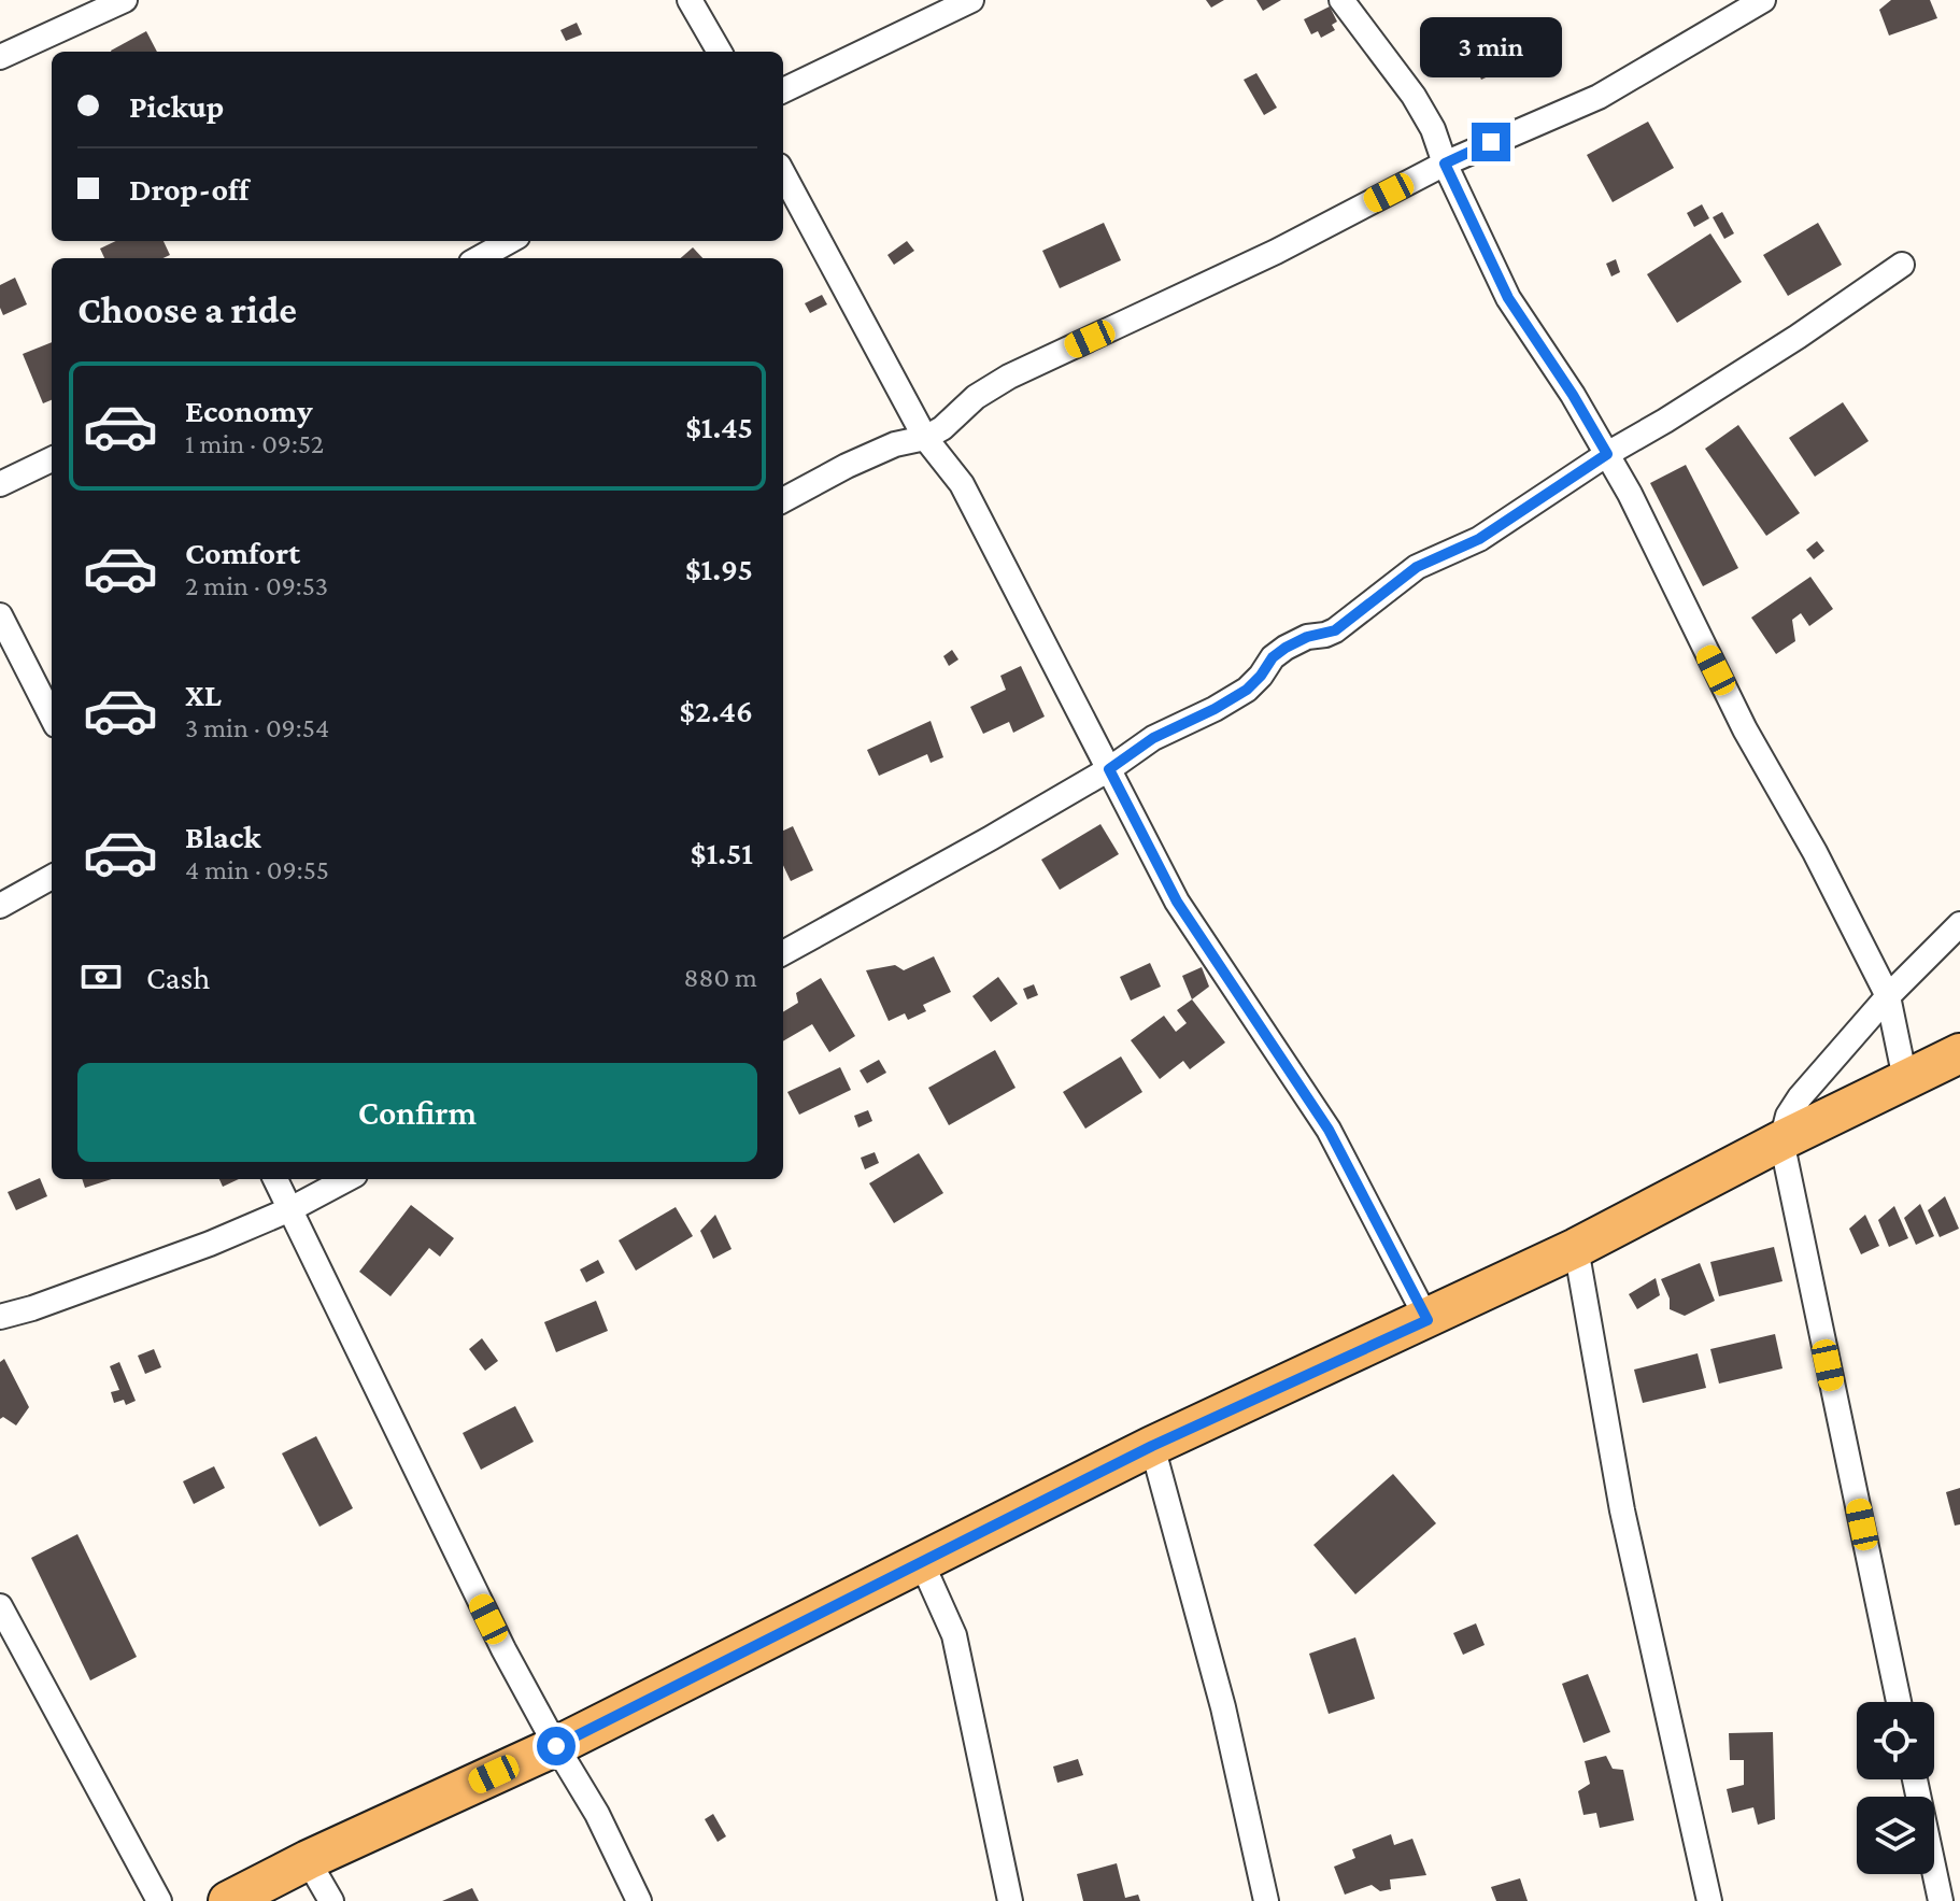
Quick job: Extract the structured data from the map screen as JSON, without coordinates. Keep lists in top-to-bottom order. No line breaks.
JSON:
{"page":{"bubble":"3 min","banner":["Pickup","Drop-off"],"heading":"Choose a ride","list":[{"name":"Economy","note":"1 min · 09:52","value":"$1.45"},{"name":"Comfort","note":"2 min · 09:53","value":"$1.95"},{"name":"XL","note":"3 min · 09:54","value":"$2.46"},{"name":"Black","note":"4 min · 09:55","value":"$1.51"}],"pay":["Cash","880 m"],"buttons":"Confirm"}}
